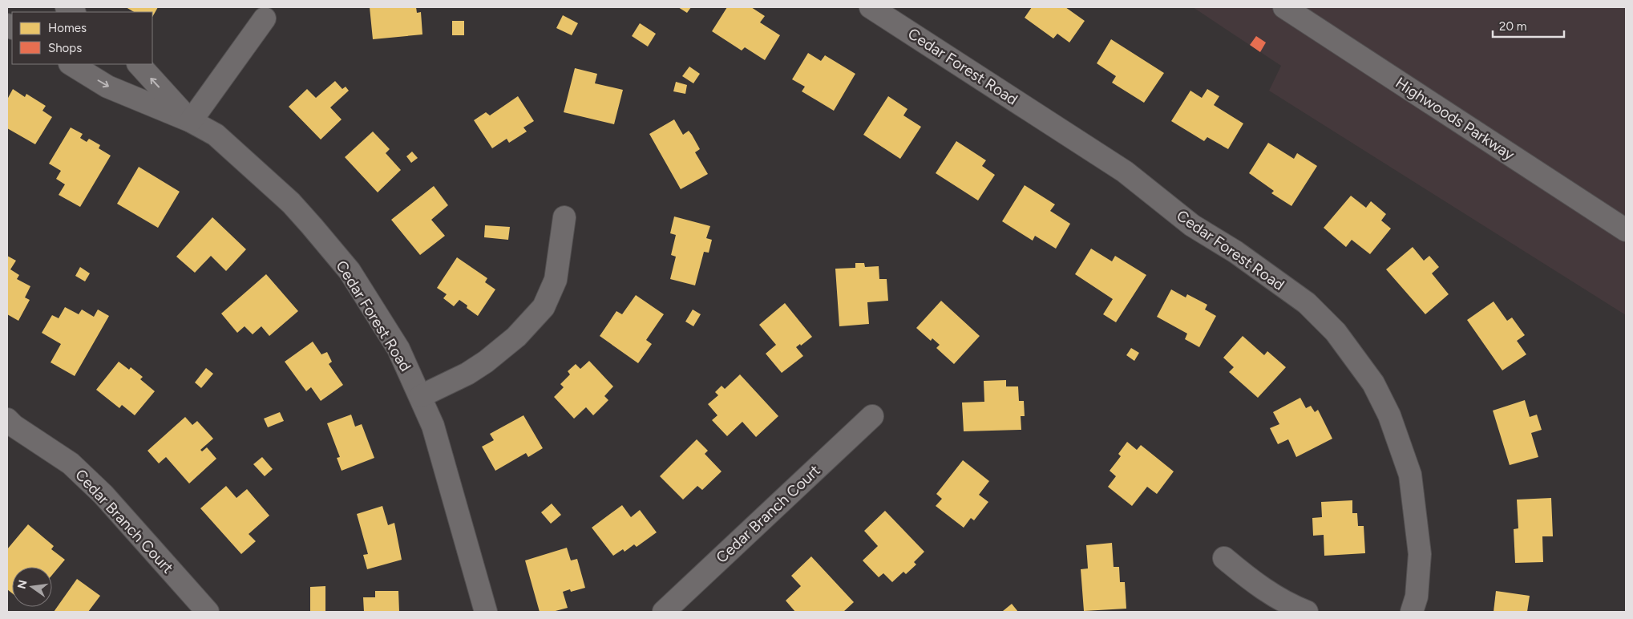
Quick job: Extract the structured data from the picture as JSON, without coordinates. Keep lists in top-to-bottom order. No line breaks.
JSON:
{"streets":{"street":["Cedar Forest Road","Highwoods Parkway","Cedar Branch Court"]},"legend":["Homes","Shops"],"scale_bar":"20 m","north":"left"}
